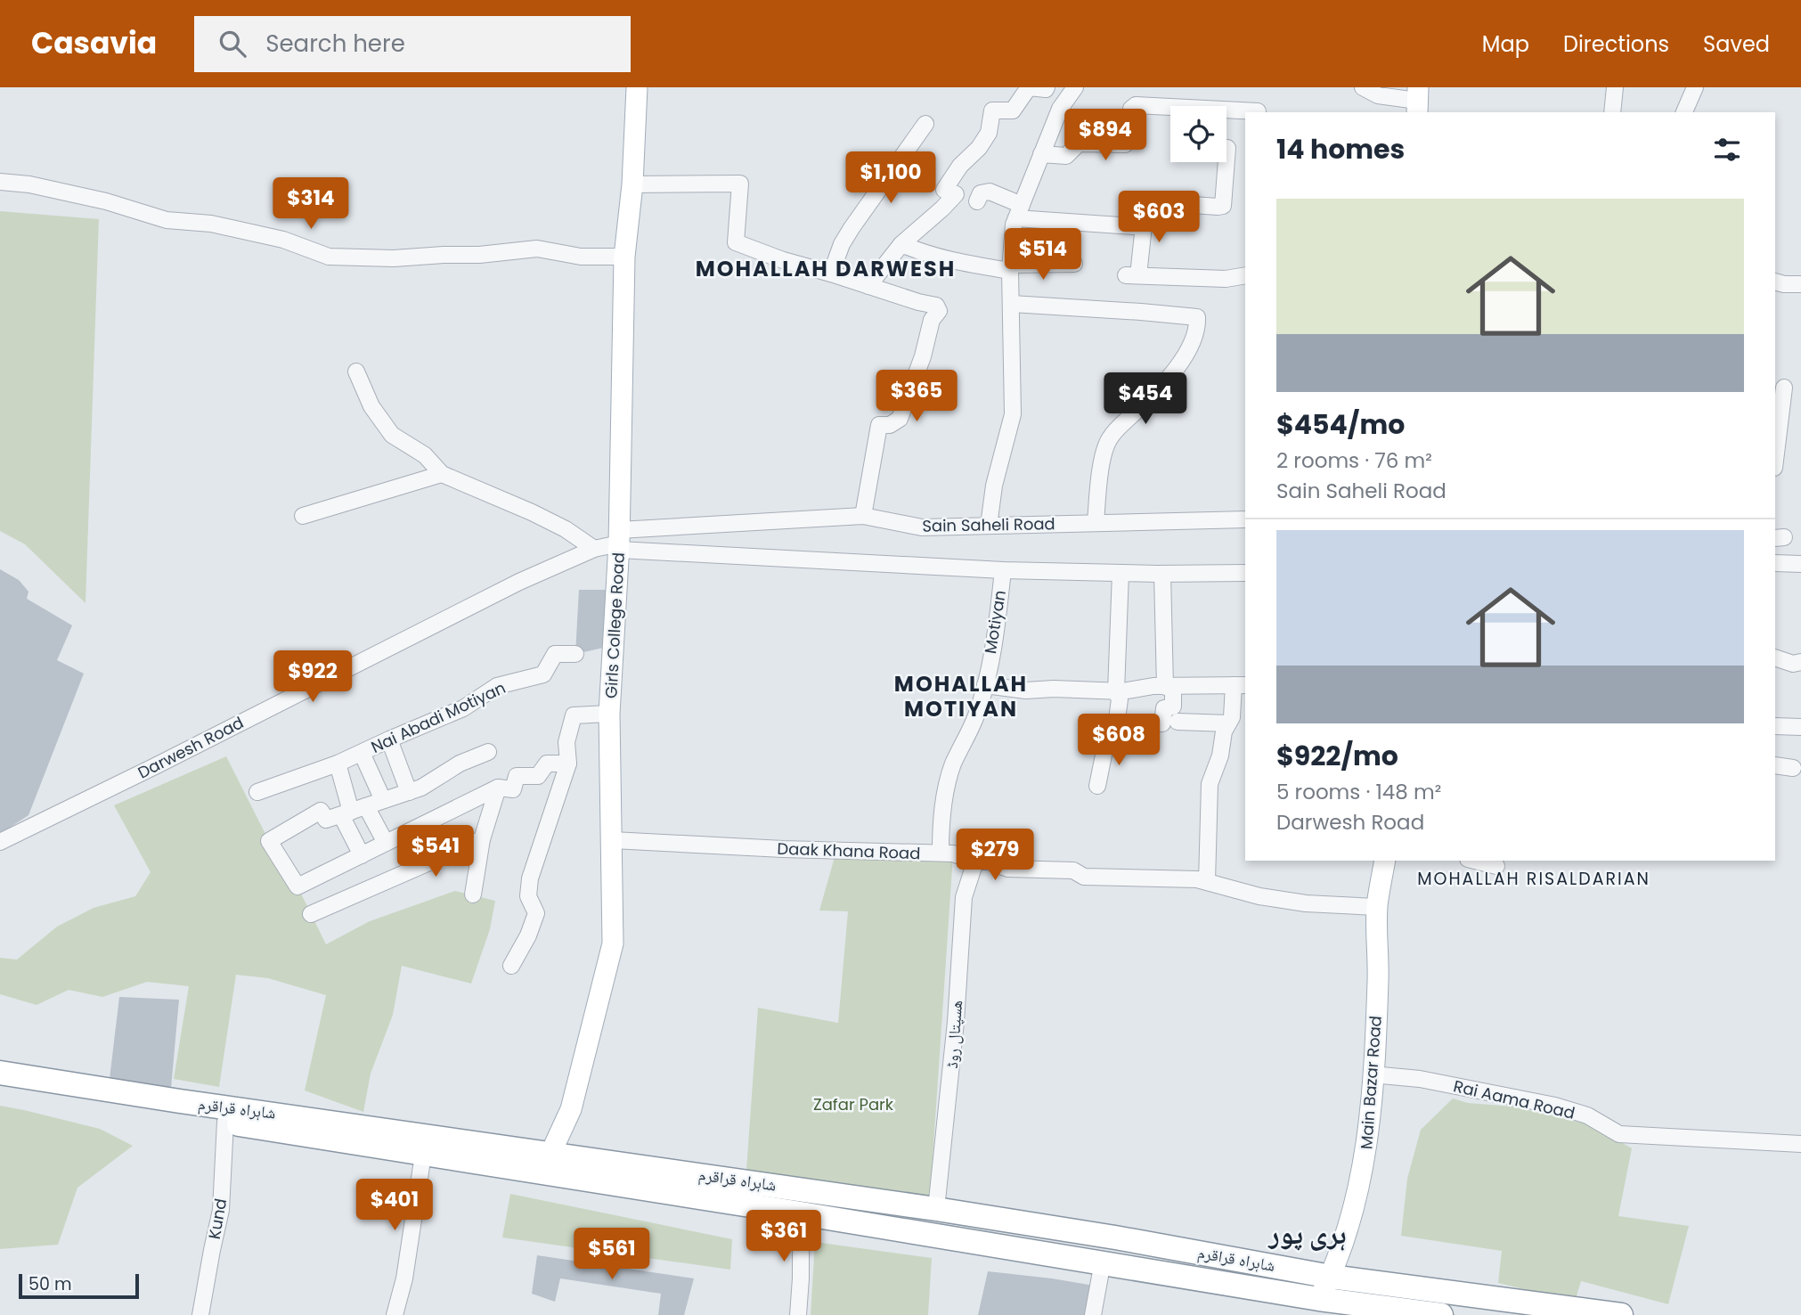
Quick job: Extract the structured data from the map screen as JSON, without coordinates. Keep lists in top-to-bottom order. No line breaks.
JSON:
{"streets":{"highway":["شاہراہ قراقرم"],"main road":["Girls College Road","Main Bazar Road"],"street":["Sain Saheli Road","Motiyan","Nai Abadi Motiyan","Darwesh Road","Daak Khana Road","ھسپتال روڈ","Rai Aama Road","Kund"]},"crossings":[["Sain Saheli Road","Girls College Road"],["Sain Saheli Road","Darwesh Road"],["Motiyan","Daak Khana Road"],["Girls College Road","Darwesh Road"],["Girls College Road","Daak Khana Road"],["Girls College Road","شاہراہ قراقرم"],["Daak Khana Road","ھسپتال روڈ"],["Daak Khana Road","Main Bazar Road"],["ھسپتال روڈ","شاہراہ قراقرم"],["Main Bazar Road","Rai Aama Road"],["Main Bazar Road","شاہراہ قراقرم"],["شاہراہ قراقرم","Kund"]],"districts":["MOHALLAH DARWESH","MOHALLAH MOTIYAN","MOHALLAH RISALDARIAN","ہری پور"],"parks":["Zafar Park"],"scale_bar":"50 m","page":{"header":"Casavia","search":"Search here","nav":["Map","Directions","Saved"],"price":["$894","$1,100","$314","$603","$514","$365","$454","$922","$608","$541","$279","$401","$361","$561"],"heading":"14 homes","list":[{"name":"$454/mo","note":"2 rooms · 76 m² · Sain Saheli Road"},{"name":"$922/mo","note":"5 rooms · 148 m² · Darwesh Road"}],"scale":"50 m"}}
